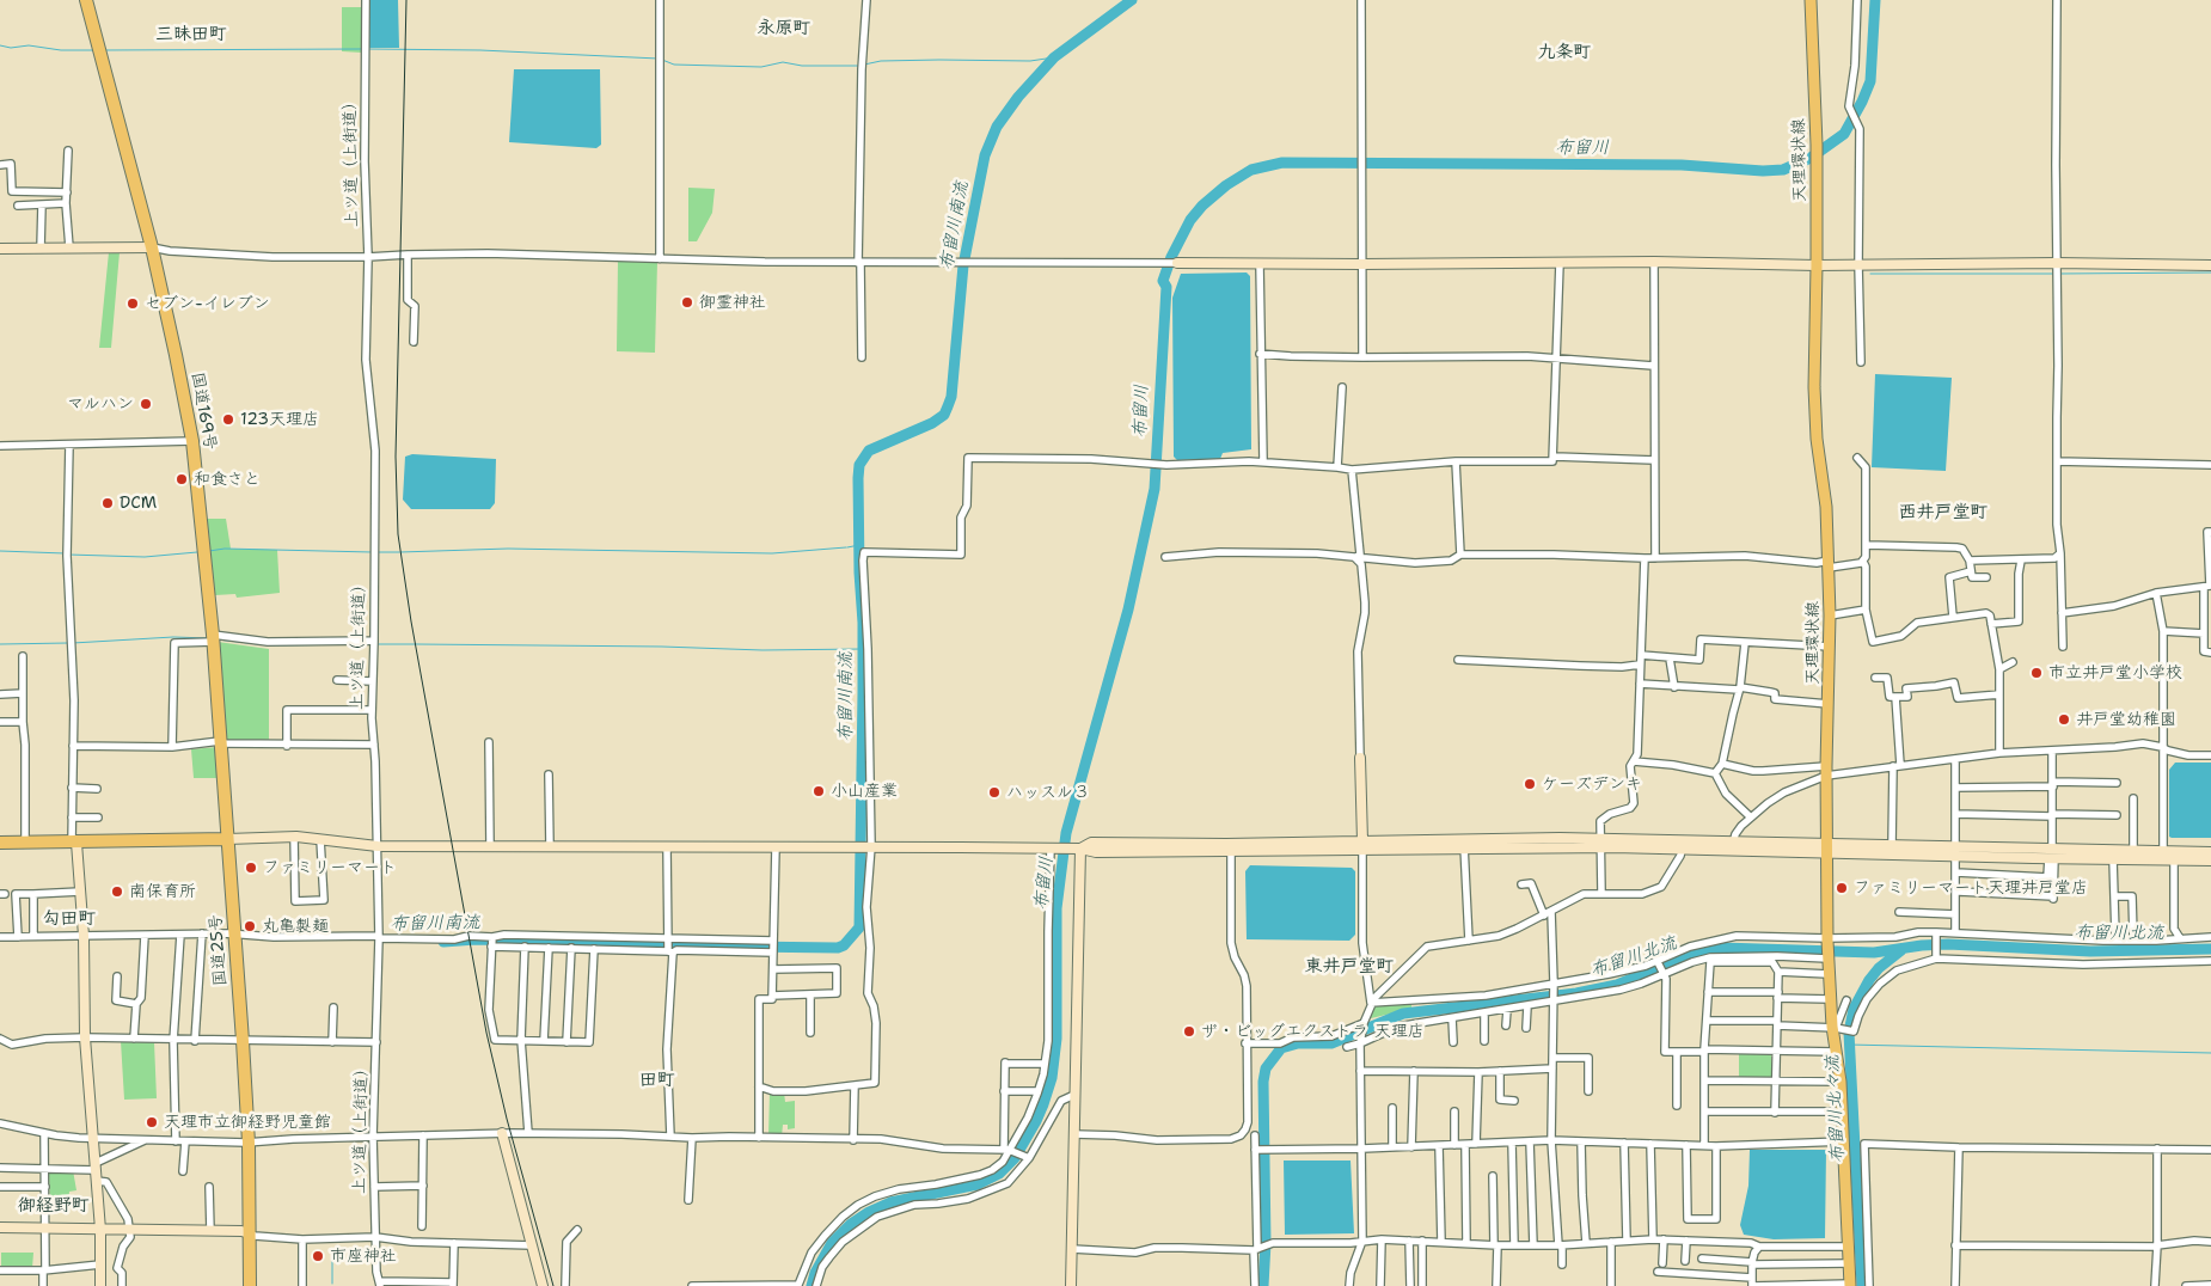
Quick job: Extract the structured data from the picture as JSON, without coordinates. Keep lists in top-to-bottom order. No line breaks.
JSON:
{"streets":{"highway":["国道169号","国道25号"],"main road":["天理環状線"],"street":["上ツ道（上街道）"]},"crossings":[["国道169号","国道25号"]],"districts":["永原町","三昧田町","九条町","西井戸堂町","勾田町","東井戸堂町","田町","御経野町"],"water":["布留川","布留川南流","布留川北流","布留川北々流"],"places":["御霊神社","セブン-イレブン","マルハン","123天理店","和食さと","DCM","市立井戸堂小学校","井戸堂幼稚園","ケーズデンキ","小山産業","ハッスル３","ファミリーマート","ファミリーマート天理井戸堂店","南保育所","丸亀製麺","ザ・ビッグエクストラ 天理店","天理市立御経野児童館","市座神社"]}
